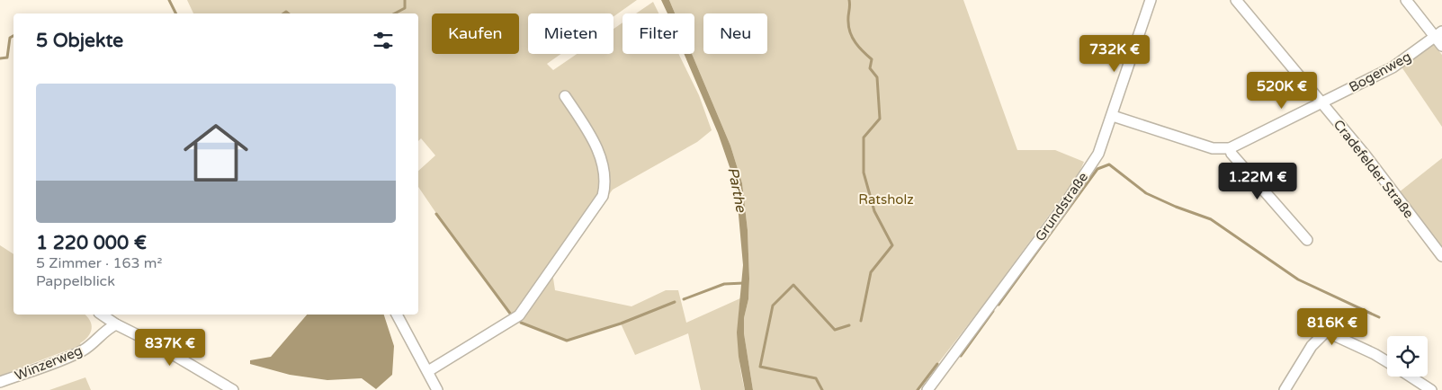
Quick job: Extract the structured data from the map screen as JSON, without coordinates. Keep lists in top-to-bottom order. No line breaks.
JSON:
{"streets":{"street":["Bogenweg","Cradefelder Straße","Grundstraße","Winzerweg"]},"crossings":[["Bogenweg","Cradefelder Straße"]],"water":["Parthe"],"parks":["Ratsholz"],"page":{"chip":["Kaufen","Mieten","Filter","Neu"],"heading":"5 Objekte","price":["732K €","520K €","1.22M €","816K €","837K €"],"list":[{"name":"1 220 000 €","note":"5 Zimmer · 163 m² · Pappelblick"}]}}
